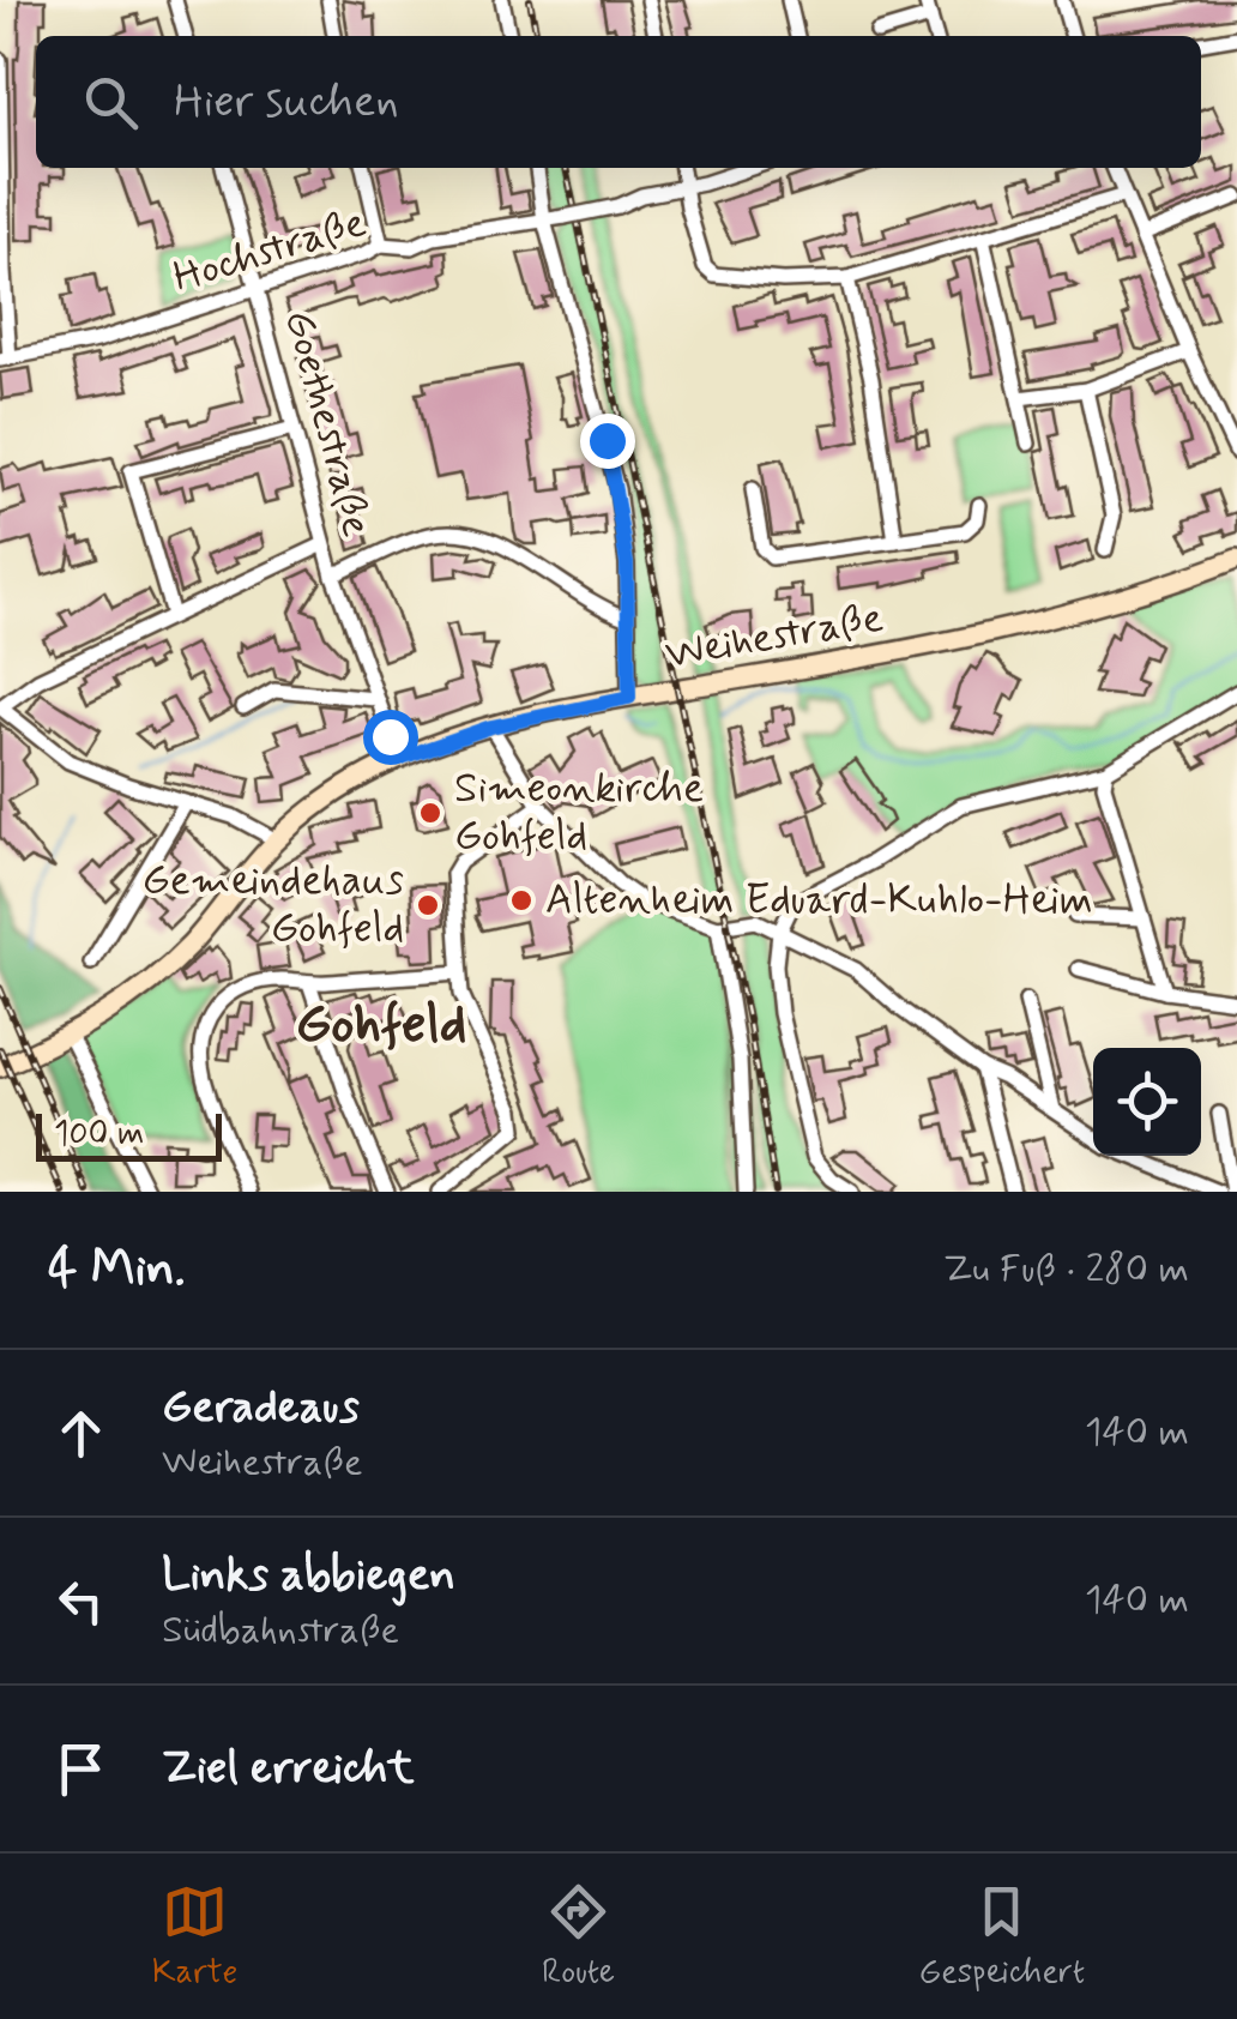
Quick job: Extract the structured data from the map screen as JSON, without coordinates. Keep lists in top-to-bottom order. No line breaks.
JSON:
{"streets":{"main road":["Weihestraße"],"street":["Hochstraße","Goethestraße"]},"crossings":[["Hochstraße","Goethestraße"],["Goethestraße","Weihestraße"]],"districts":["Gohfeld"],"places":["Simeonkirche Gohfeld","Altenheim Eduard-Kuhlo-Heim","Gemeindehaus Gohfeld"],"scale_bar":"100 m","page":{"search":"Hier suchen","scale":"100 m","heading":["4 Min.","Zu Fuß · 280 m"],"list":[["Geradeaus","Weihestraße","140 m"],["Links abbiegen","Südbahnstraße","140 m"],"Ziel erreicht"],"nav":["Karte","Route","Gespeichert"]}}
